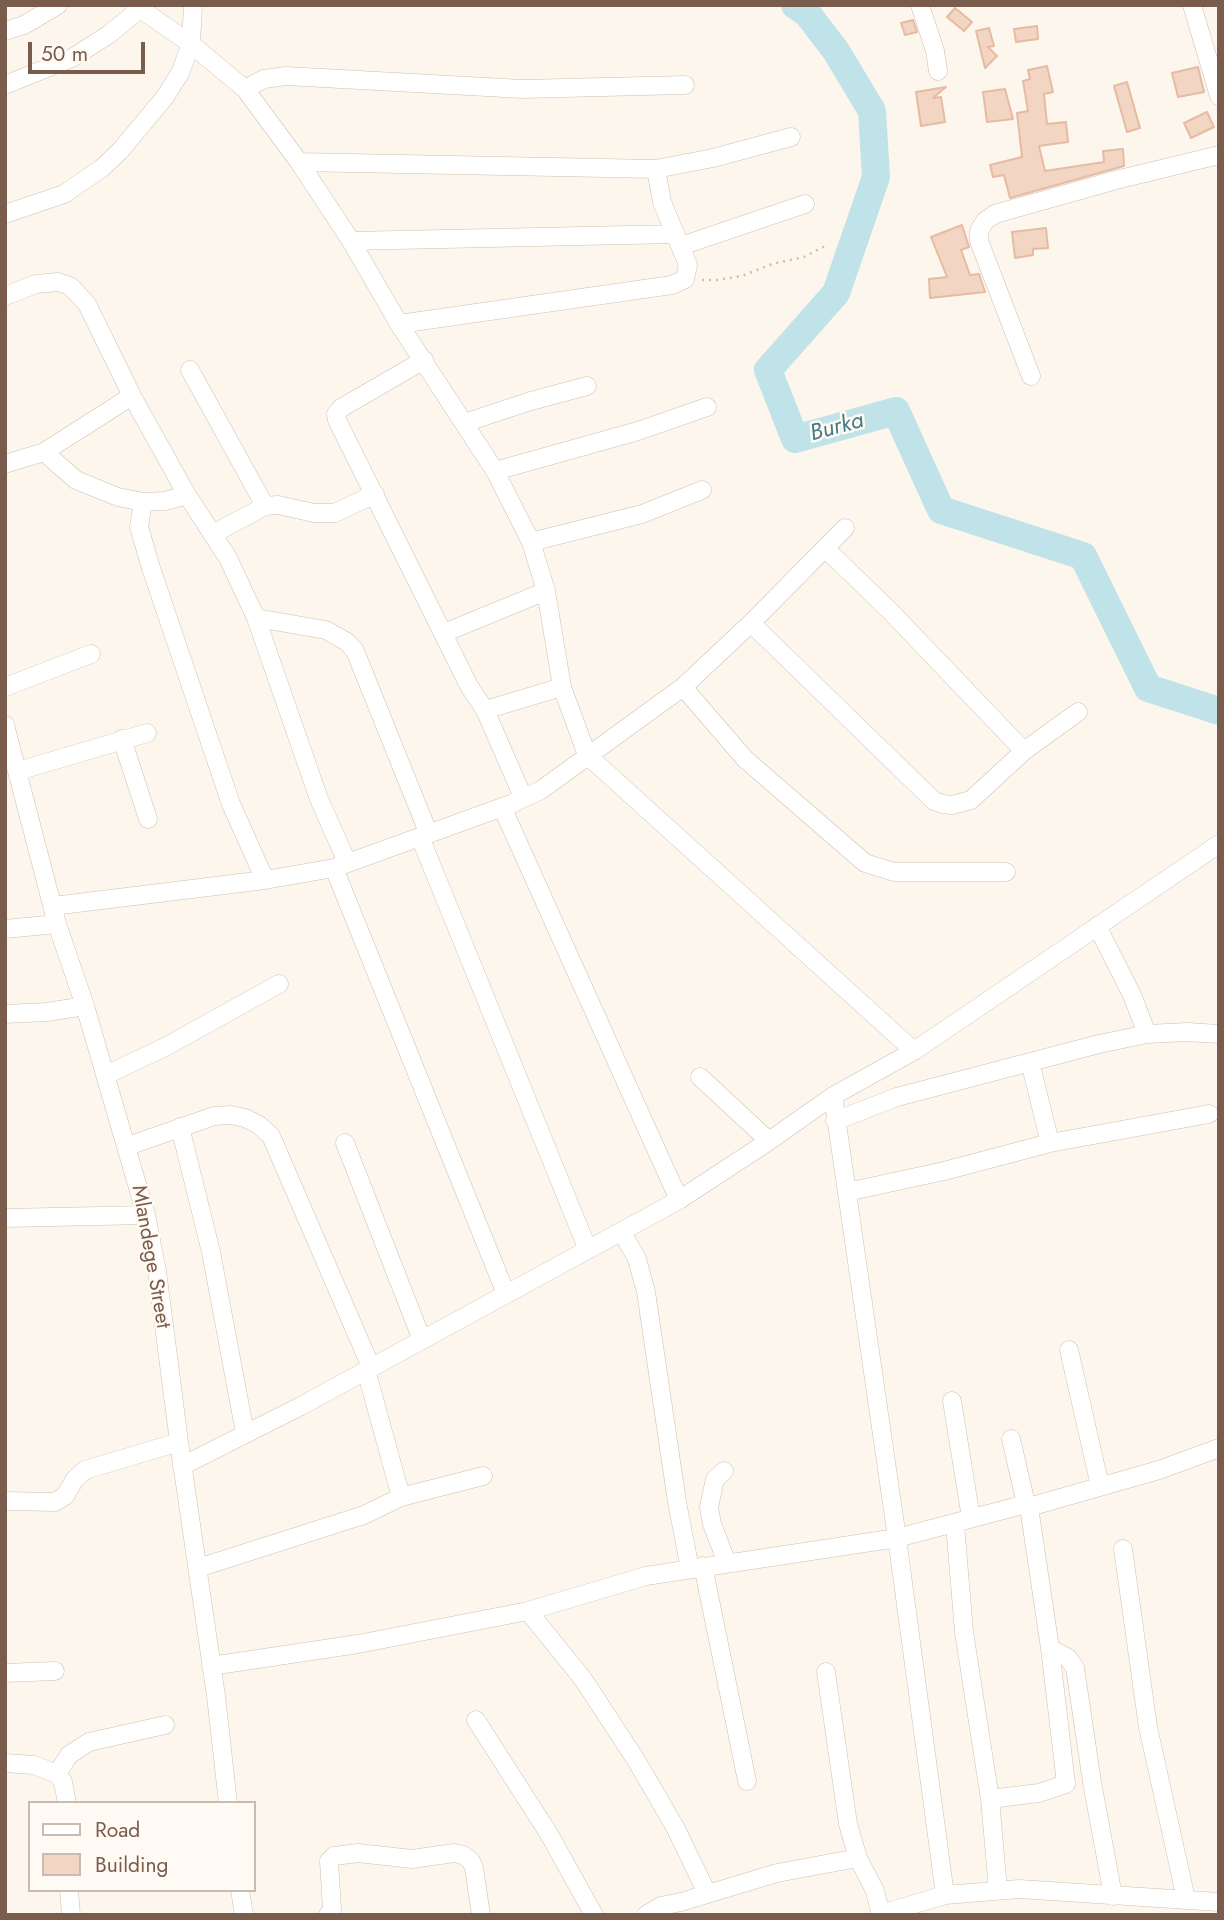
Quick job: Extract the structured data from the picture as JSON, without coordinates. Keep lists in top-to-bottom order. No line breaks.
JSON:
{"streets":{"street":["Mlandege Street"]},"water":["Burka"],"legend":["Road","Building"],"scale_bar":"50 m"}
